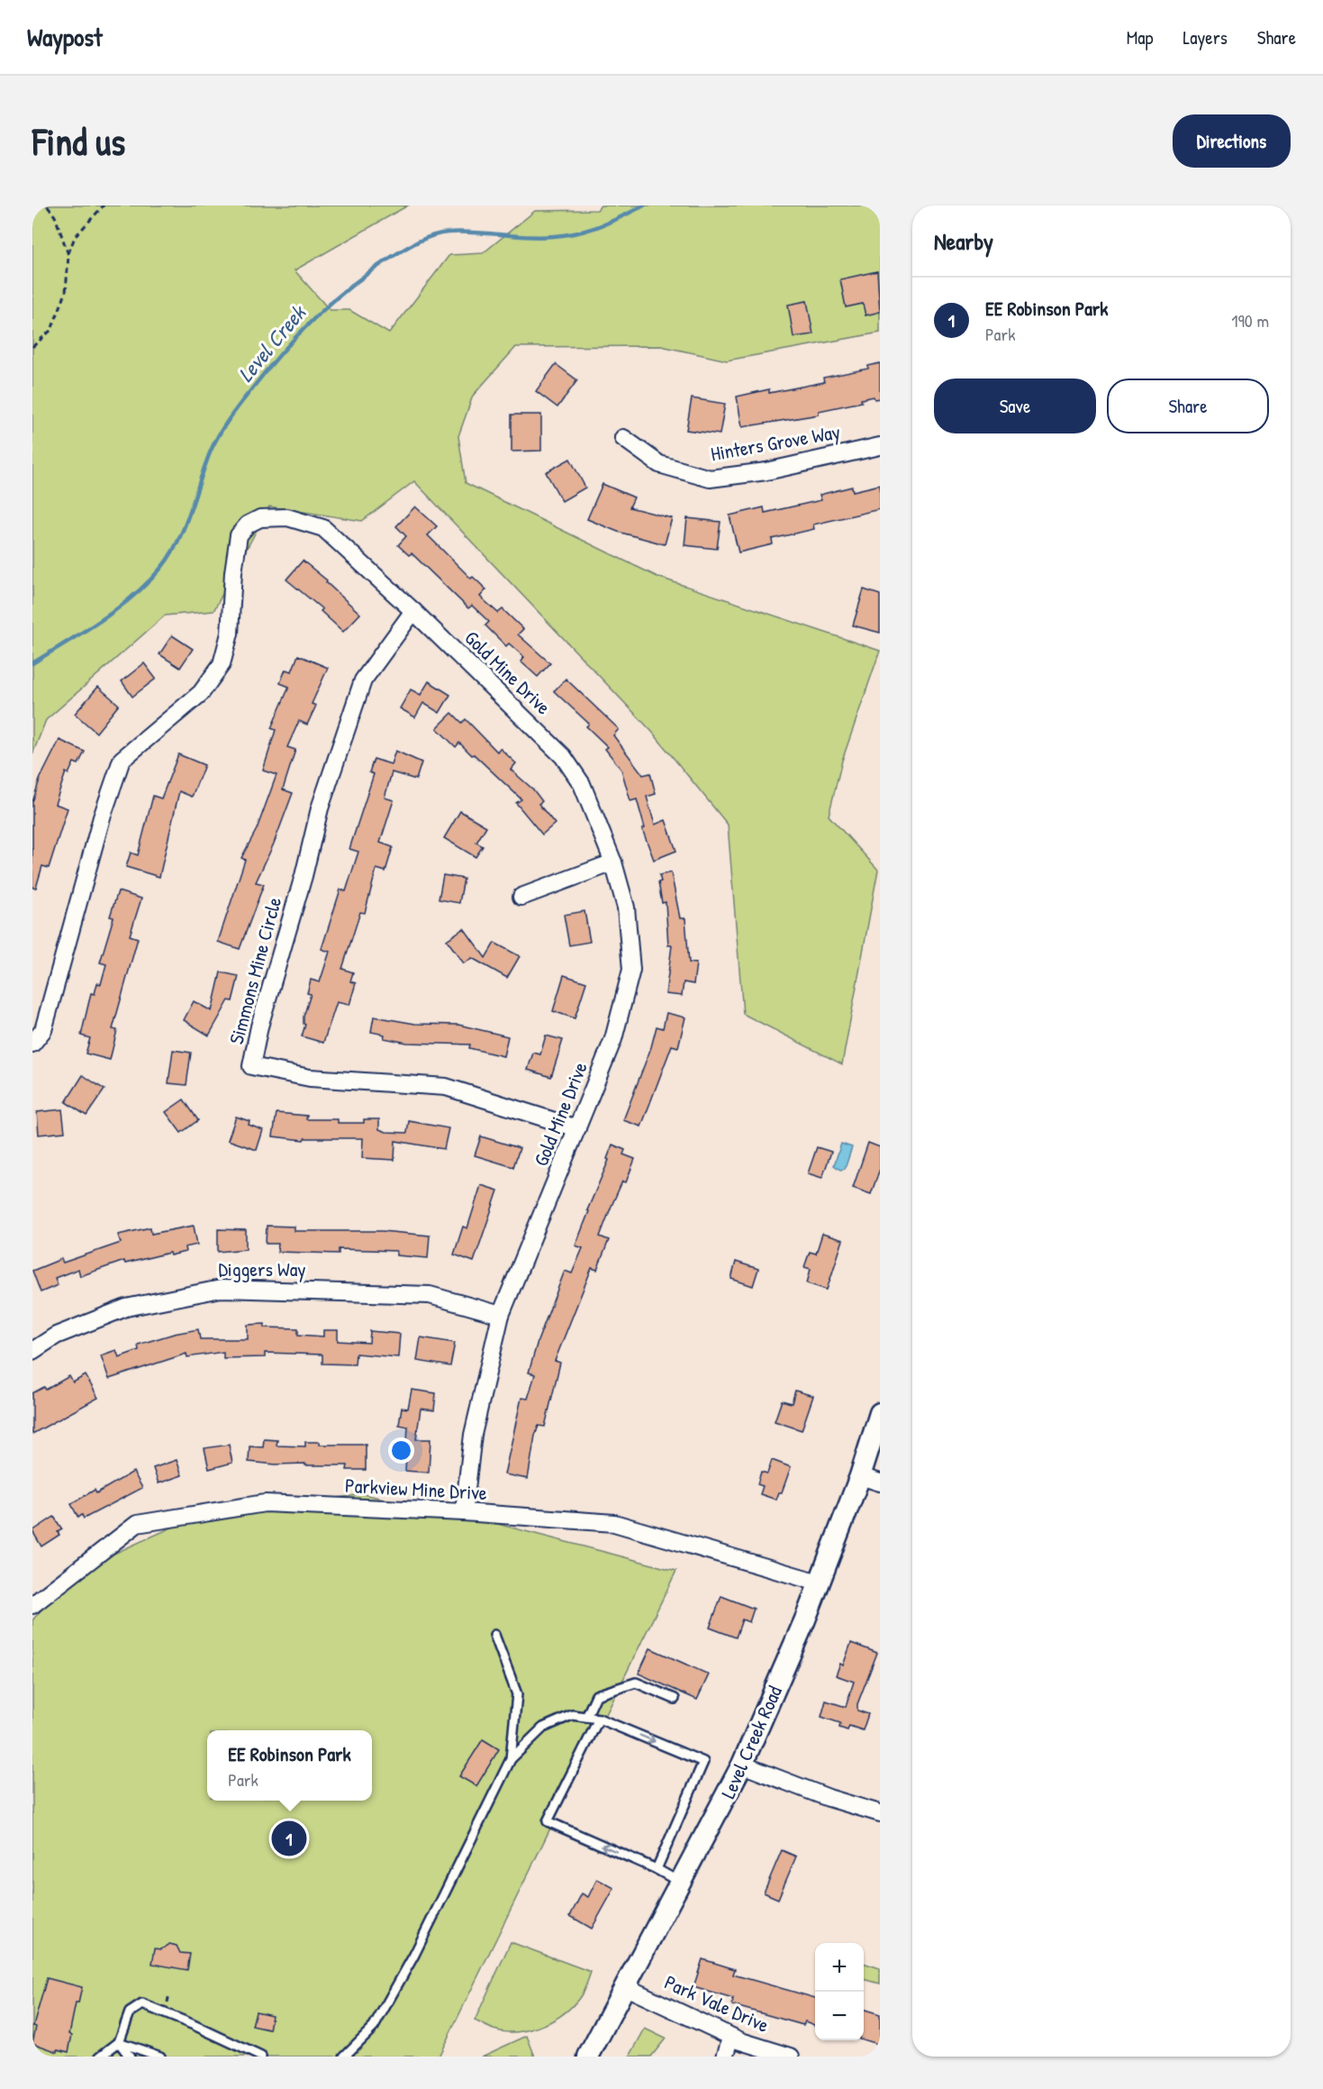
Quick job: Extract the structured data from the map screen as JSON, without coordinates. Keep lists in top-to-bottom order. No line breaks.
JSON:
{"streets":{"street":["Hinters Grove Way","Gold Mine Drive","Simmons Mine Circle","Diggers Way","Parkview Mine Drive","Level Creek Road","Park Vale Drive"]},"crossings":[["Gold Mine Drive","Simmons Mine Circle"],["Gold Mine Drive","Diggers Way"],["Gold Mine Drive","Parkview Mine Drive"],["Parkview Mine Drive","Level Creek Road"],["Level Creek Road","Park Vale Drive"]],"water":["Level Creek"],"page":{"header":"Waypost","nav":["Map","Layers","Share"],"buttons":["Directions",["Save","Share"]],"title":"Find us","heading":"Nearby","list":[{"mark":"1","name":"EE Robinson Park","note":"Park","value":"190 m"}],"popup":["EE Robinson Park","Park"],"pins":"1","map_buttons":["+","−"]}}
